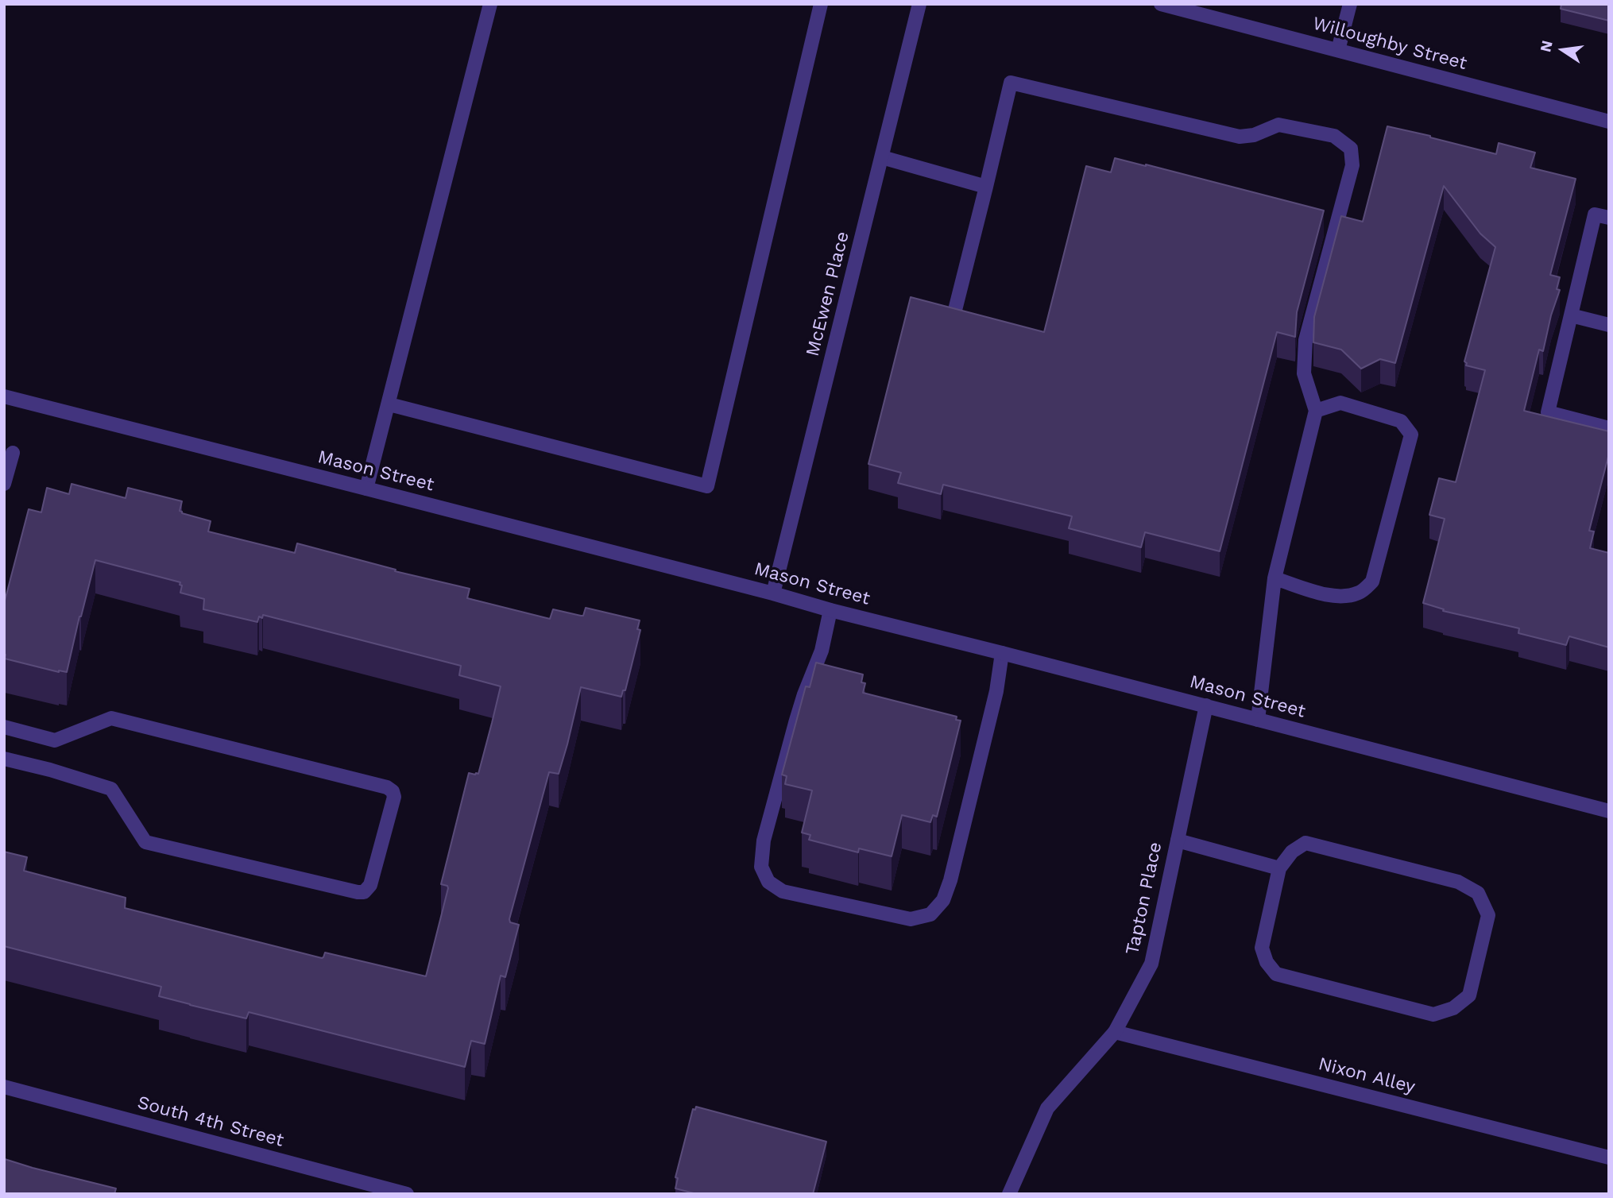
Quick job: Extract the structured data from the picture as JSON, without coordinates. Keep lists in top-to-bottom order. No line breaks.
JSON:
{"streets":{"street":["Willoughby Street","McEwen Place","Mason Street","Tapton Place","Nixon Alley","South 4th Street"]},"crossings":[["McEwen Place","Mason Street"],["Mason Street","Tapton Place"],["Tapton Place","Nixon Alley"]],"north":"left"}
